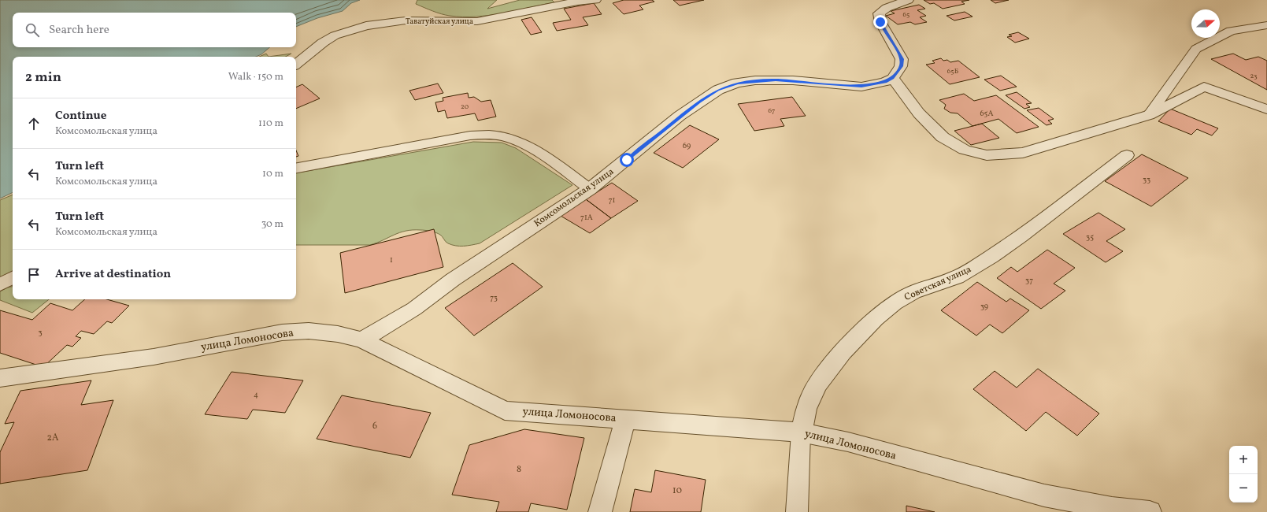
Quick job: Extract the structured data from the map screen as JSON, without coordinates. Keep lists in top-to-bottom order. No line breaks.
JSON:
{"streets":{"street":["Таватуйская улица","Комсомольская улица","Советская улица","улица Ломоносова"]},"crossings":[["Комсомольская улица","улица Ломоносова"],["Советская улица","улица Ломоносова"]],"house_numbers":["65","65Б","23","20","67","65А","69","33","71","71А","35","1","37","73","39","3","4","6","2А","8","10"],"north":"right","page":{"search":"Search here","heading":["2 min","Walk · 150 m"],"list":[["Continue","Комсомольская улица","110 m"],["Turn left","Комсомольская улица","10 m"],["Turn left","Комсомольская улица","30 m"],"Arrive at destination"],"map_buttons":["+","−"]}}
